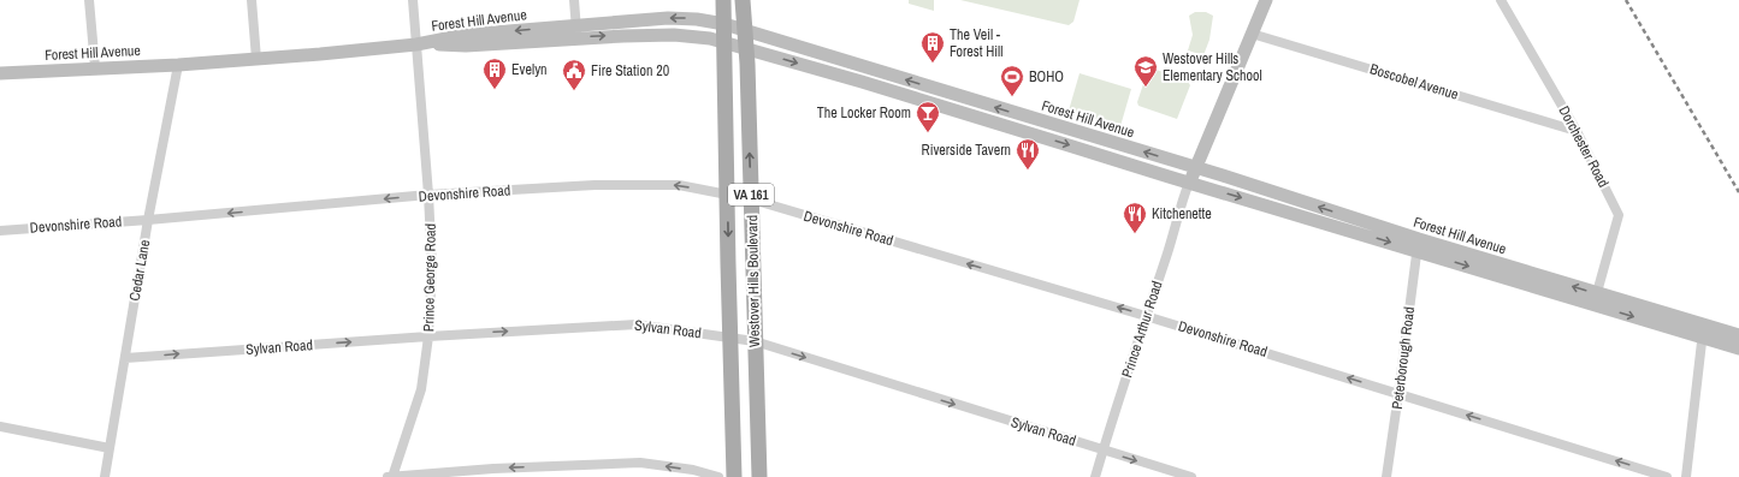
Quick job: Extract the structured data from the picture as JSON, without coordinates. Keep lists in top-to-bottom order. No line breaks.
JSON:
{"streets":{"main road":["Forest Hill Avenue","VA 161","Westover Hills Boulevard"],"street":["Boscobel Avenue","Dorchester Road","Devonshire Road","Cedar Lane","Prince George Road","Sylvan Road","Prince Arthur Road","Peterborough Road"]},"crossings":[["Forest Hill Avenue","Dorchester Road"],["Forest Hill Avenue","Cedar Lane"],["Forest Hill Avenue","Prince George Road"],["Forest Hill Avenue","Westover Hills Boulevard"],["Forest Hill Avenue","Prince Arthur Road"],["Forest Hill Avenue","Peterborough Road"],["Boscobel Avenue","Dorchester Road"],["Devonshire Road","Cedar Lane"],["Devonshire Road","Prince George Road"],["Devonshire Road","Westover Hills Boulevard"],["Devonshire Road","Prince Arthur Road"],["Devonshire Road","Peterborough Road"],["Cedar Lane","Sylvan Road"],["Prince George Road","Sylvan Road"],["Westover Hills Boulevard","Sylvan Road"],["Sylvan Road","Prince Arthur Road"]],"one_way":["Devonshire Road","Sylvan Road"],"places":{"building":["The Veil - Forest Hill","Evelyn"],"school or university":["Westover Hills Elementary School"],"public building":["Fire Station 20"],"sports":["BOHO"],"bar":["The Locker Room"],"restaurant":["Riverside Tavern","Kitchenette"]}}
